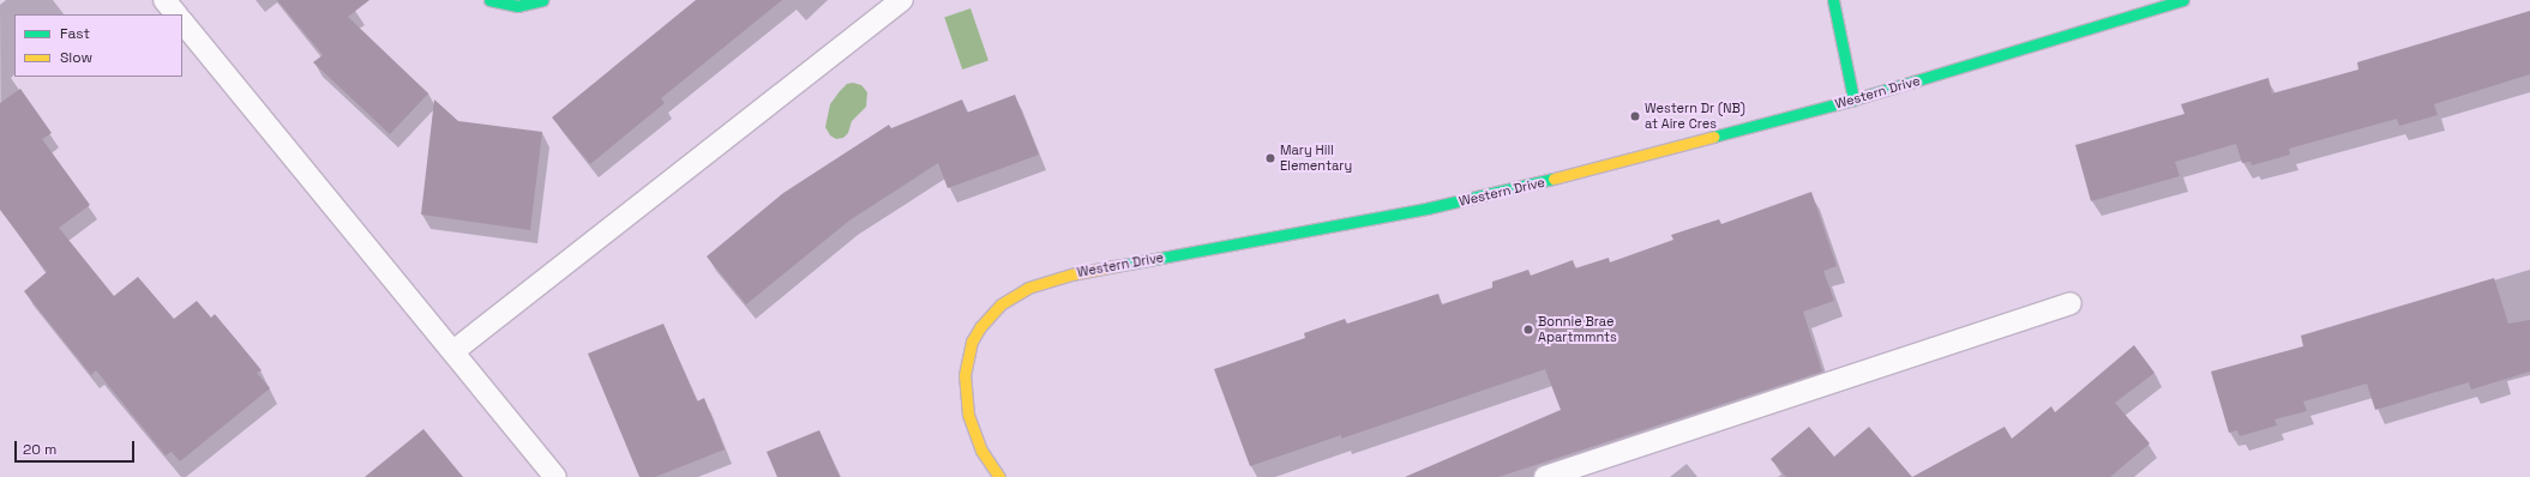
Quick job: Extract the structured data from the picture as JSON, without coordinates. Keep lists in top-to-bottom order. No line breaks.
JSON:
{"streets":{"street":["Western Drive"]},"places":["Western Dr (NB) at Aire Cres","Mary Hill Elementary","Bonnie Brae Apartmmnts"],"legend":["Fast","Slow"],"scale_bar":"20 m"}
